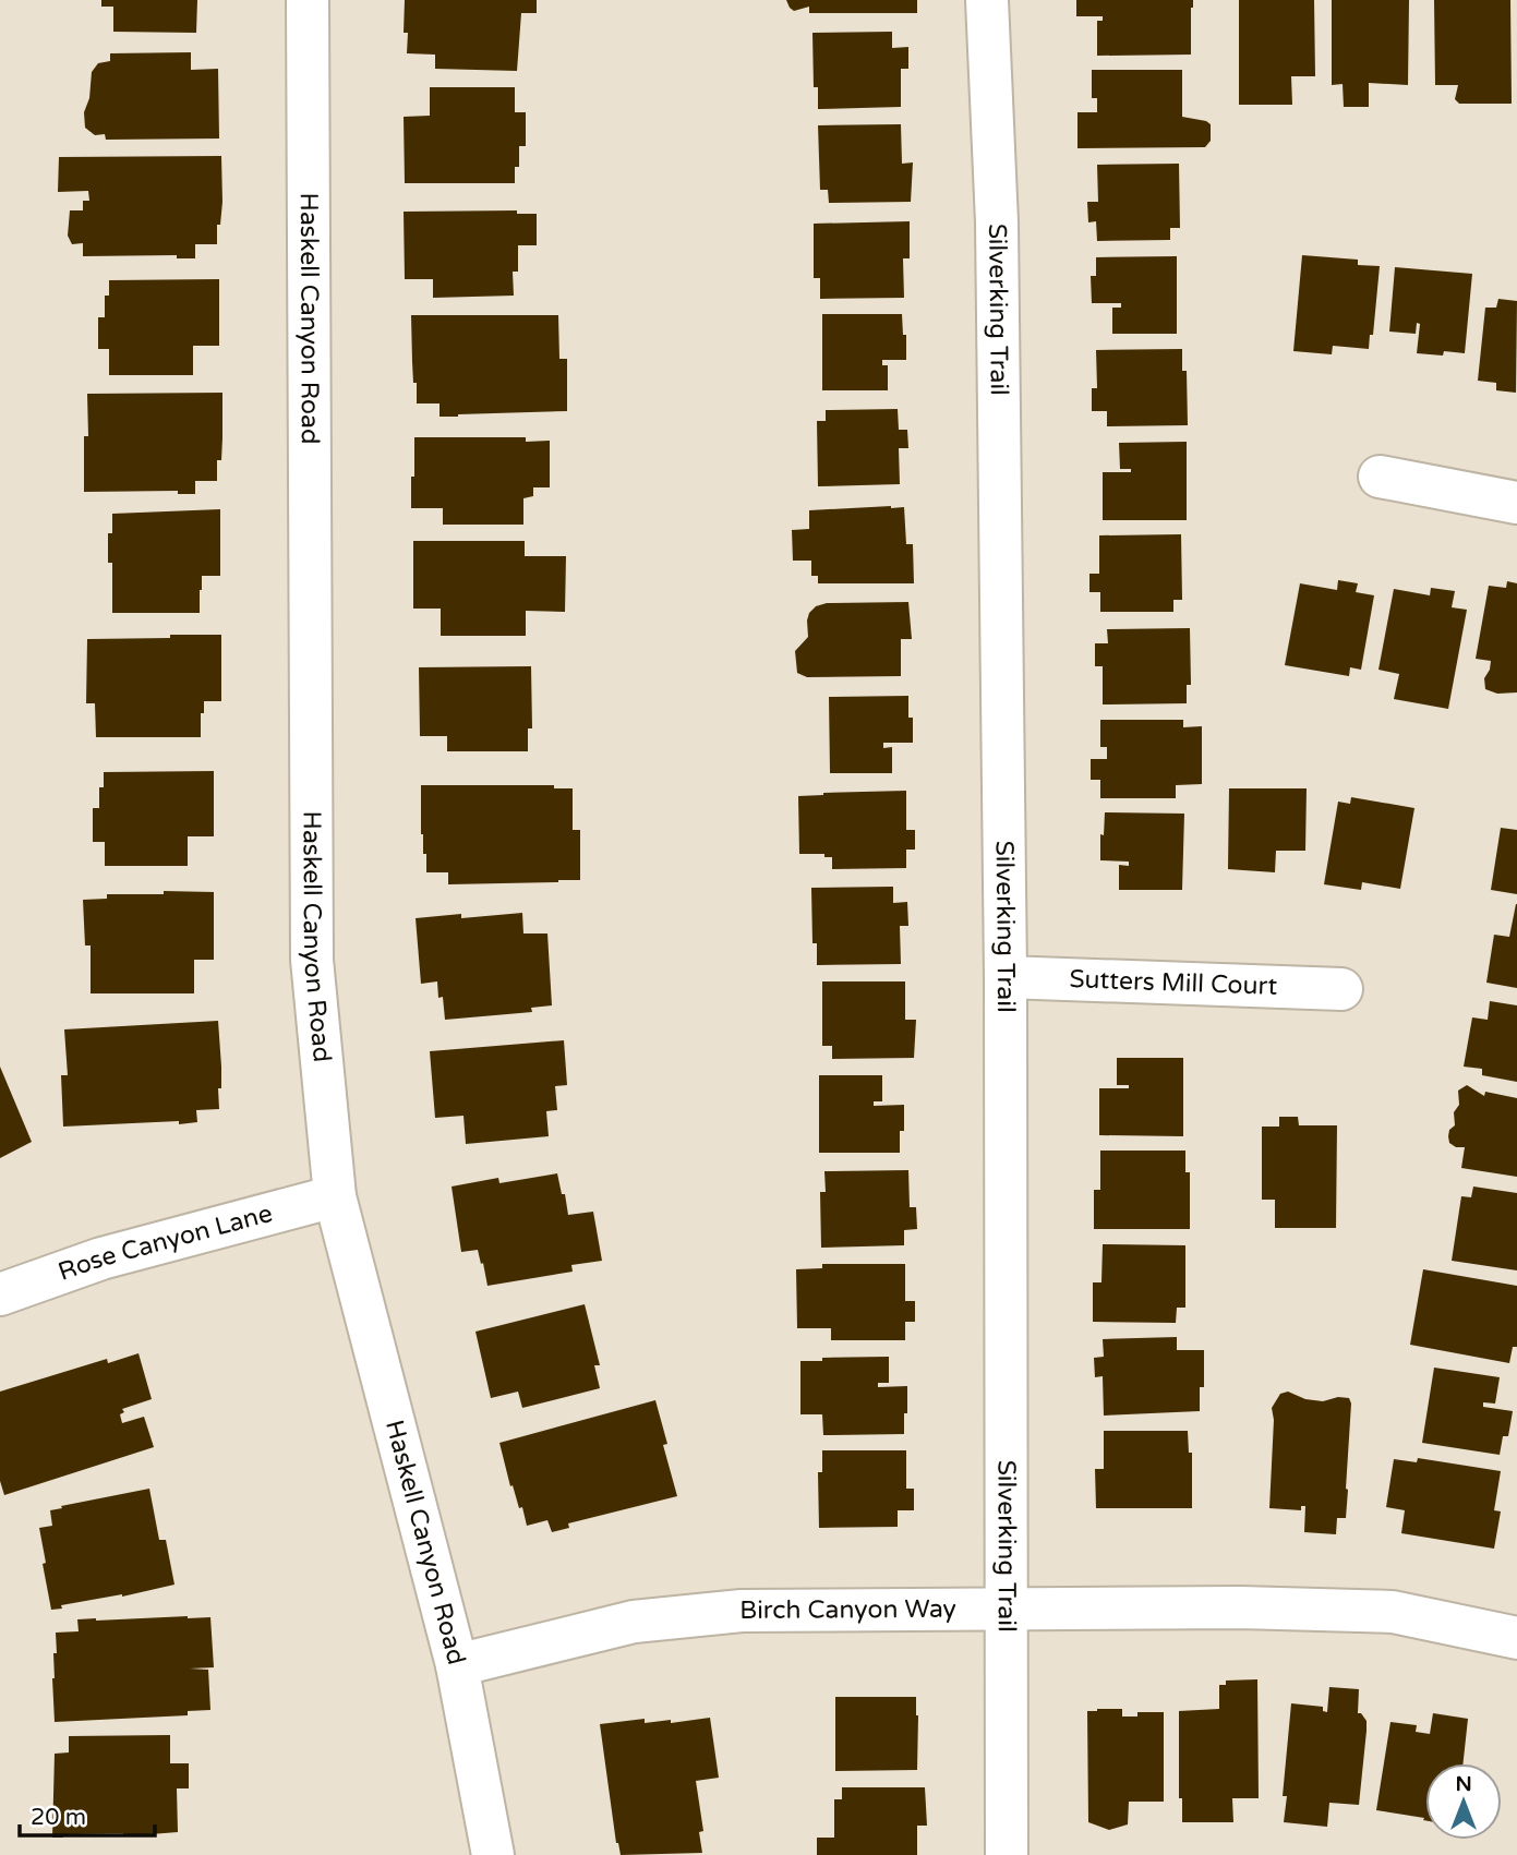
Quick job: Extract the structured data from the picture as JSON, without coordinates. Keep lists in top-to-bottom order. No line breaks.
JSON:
{"streets":{"street":["Silverking Trail","Haskell Canyon Road","Sutters Mill Court","Rose Canyon Lane","Birch Canyon Way"]},"crossings":[["Silverking Trail","Sutters Mill Court"],["Silverking Trail","Birch Canyon Way"],["Haskell Canyon Road","Rose Canyon Lane"],["Haskell Canyon Road","Birch Canyon Way"]],"scale_bar":"20 m","north":"top"}
